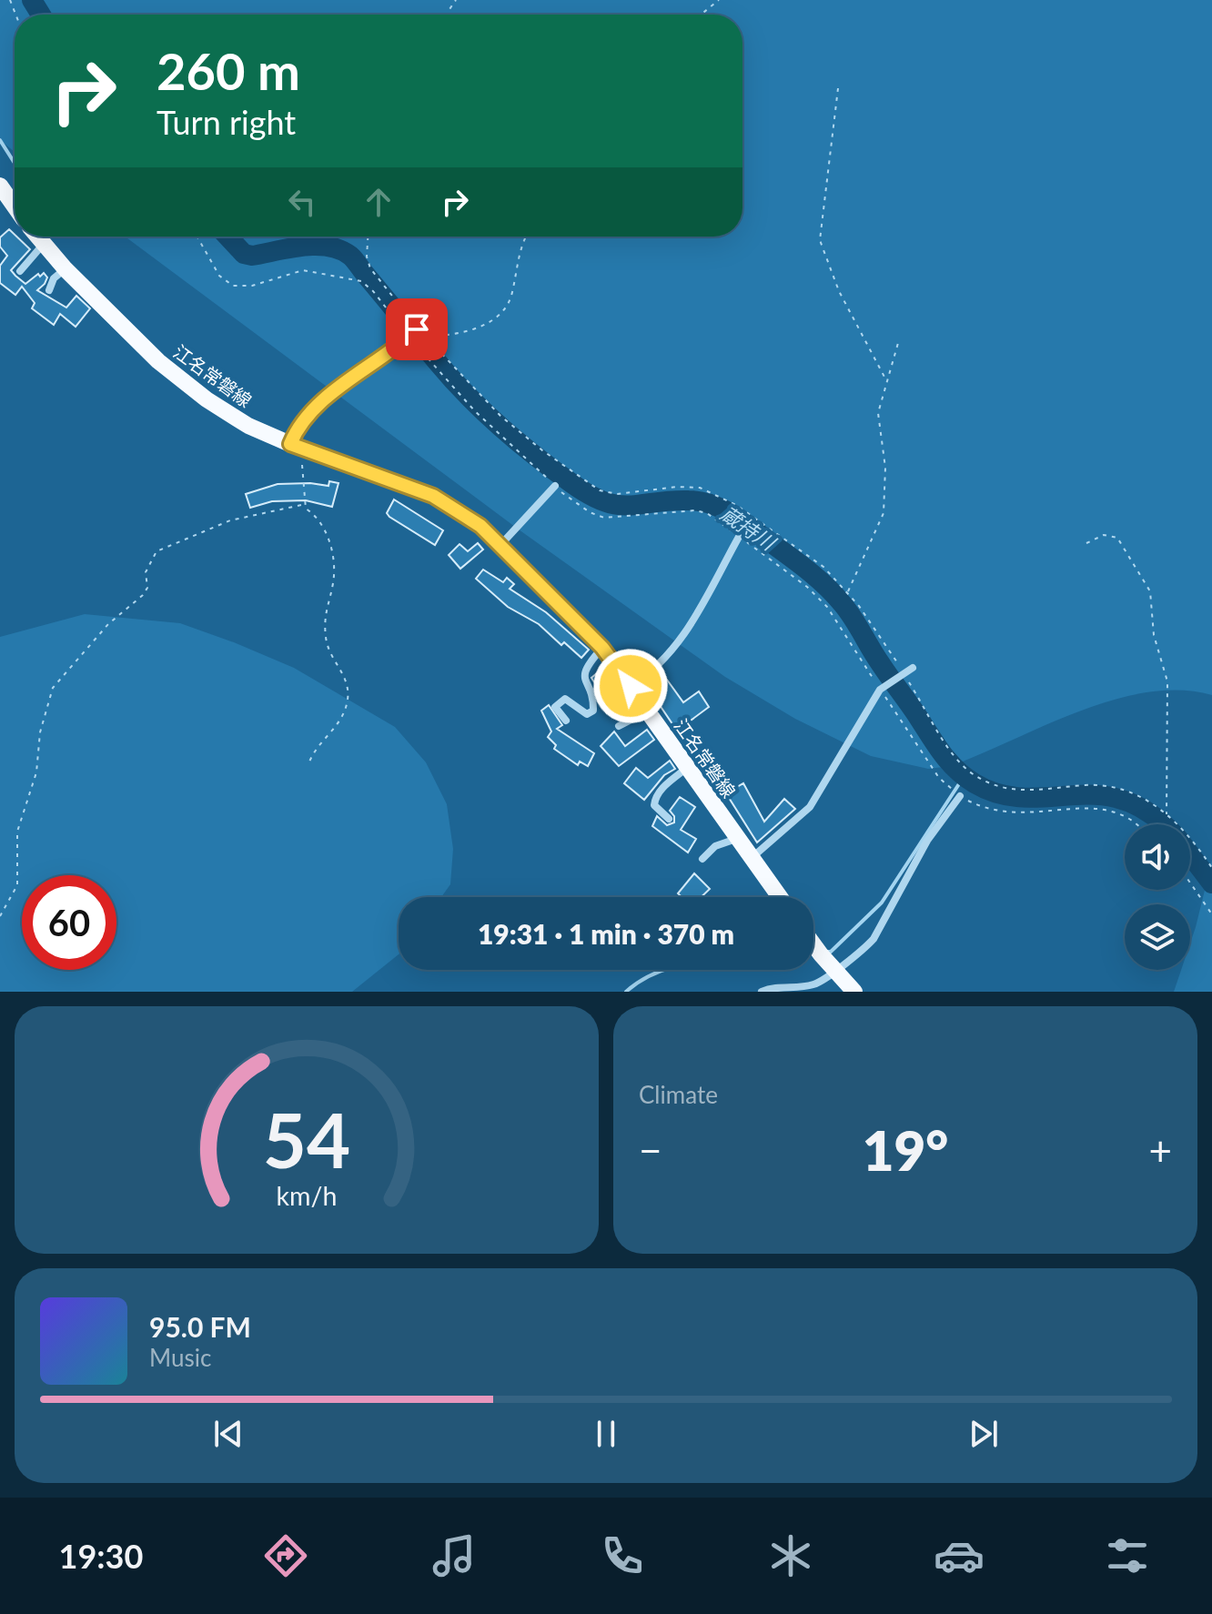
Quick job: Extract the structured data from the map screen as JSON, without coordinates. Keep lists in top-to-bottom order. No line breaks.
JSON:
{"streets":{"main road":["江名常磐線"]},"water":["蔵持川"],"page":{"turn":["260 m","Turn right"],"limit":"60","trip":"19:31 · 1 min · 370 m","tile":"Climate","heat":["−","19°","+"],"song":["95.0 FM","Music"],"tabs":"19:30","gauge":["54","km/h"]}}
